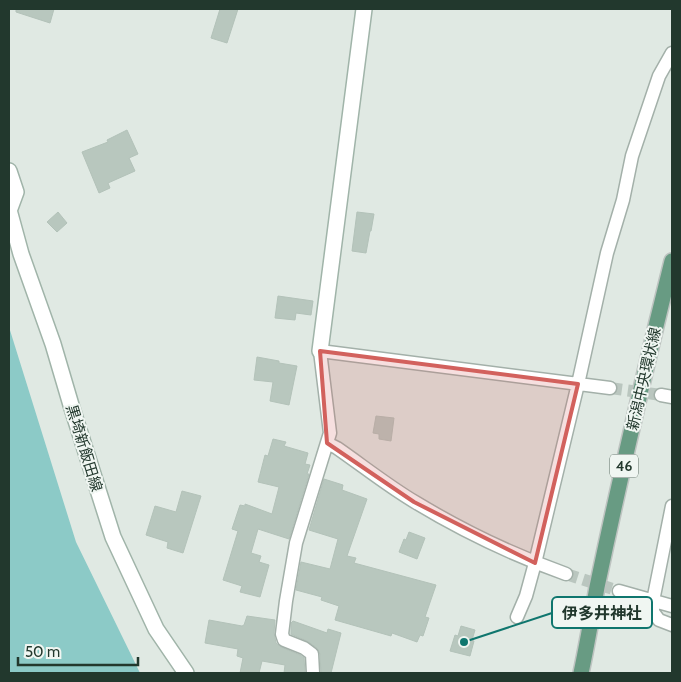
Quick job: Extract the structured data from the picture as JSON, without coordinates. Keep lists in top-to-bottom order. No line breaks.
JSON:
{"streets":{"main road":["新潟中央環状線","黒埼新飯田線","46"]},"places":["伊多井神社"],"scale_bar":"50 m"}
